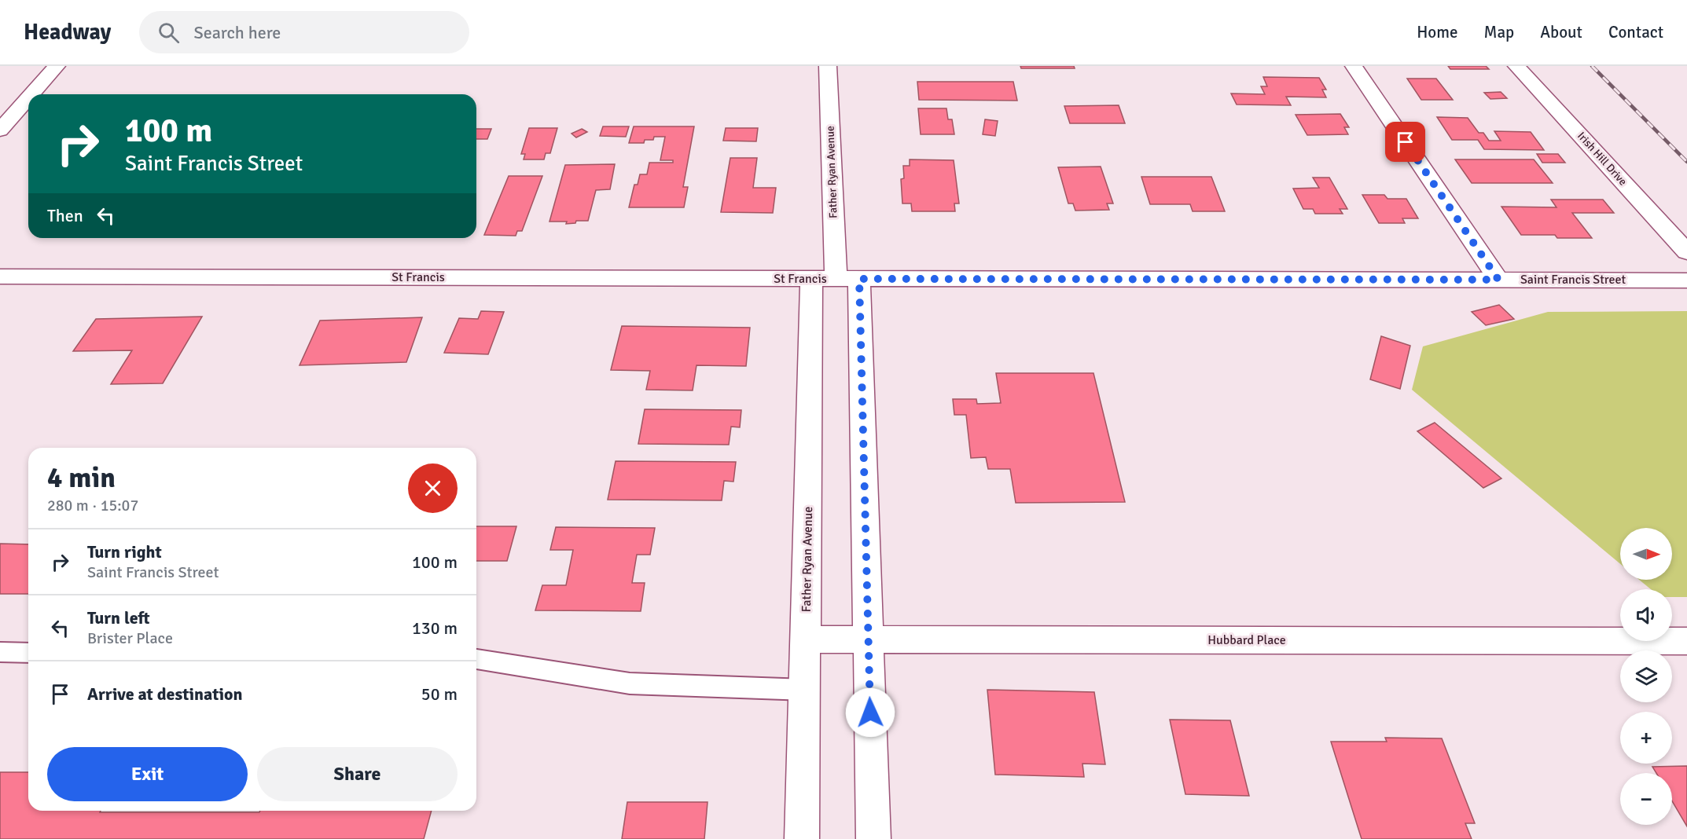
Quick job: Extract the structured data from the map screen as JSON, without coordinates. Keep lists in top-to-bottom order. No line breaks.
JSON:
{"streets":{"street":["Irish Hill Drive","Father Ryan Avenue","St Francis","Saint Francis Street","Hubbard Place"]},"crossings":[["Father Ryan Avenue","St Francis"],["Father Ryan Avenue","Saint Francis Street"],["Father Ryan Avenue","Hubbard Place"],["St Francis","Saint Francis Street"]],"north":"right","page":{"header":"Headway","search":"Search here","nav":["Home","Map","About","Contact"],"turn":["100 m","Saint Francis Street"],"then":"Then","heading":["4 min","280 m · 15:07"],"map_buttons":["+","−"],"list":[{"name":"Turn right","note":"Saint Francis Street","value":"100 m"},{"name":"Turn left","note":"Brister Place","value":"130 m"},{"name":"Arrive at destination","value":"50 m"}],"buttons":["Exit","Share"]}}
